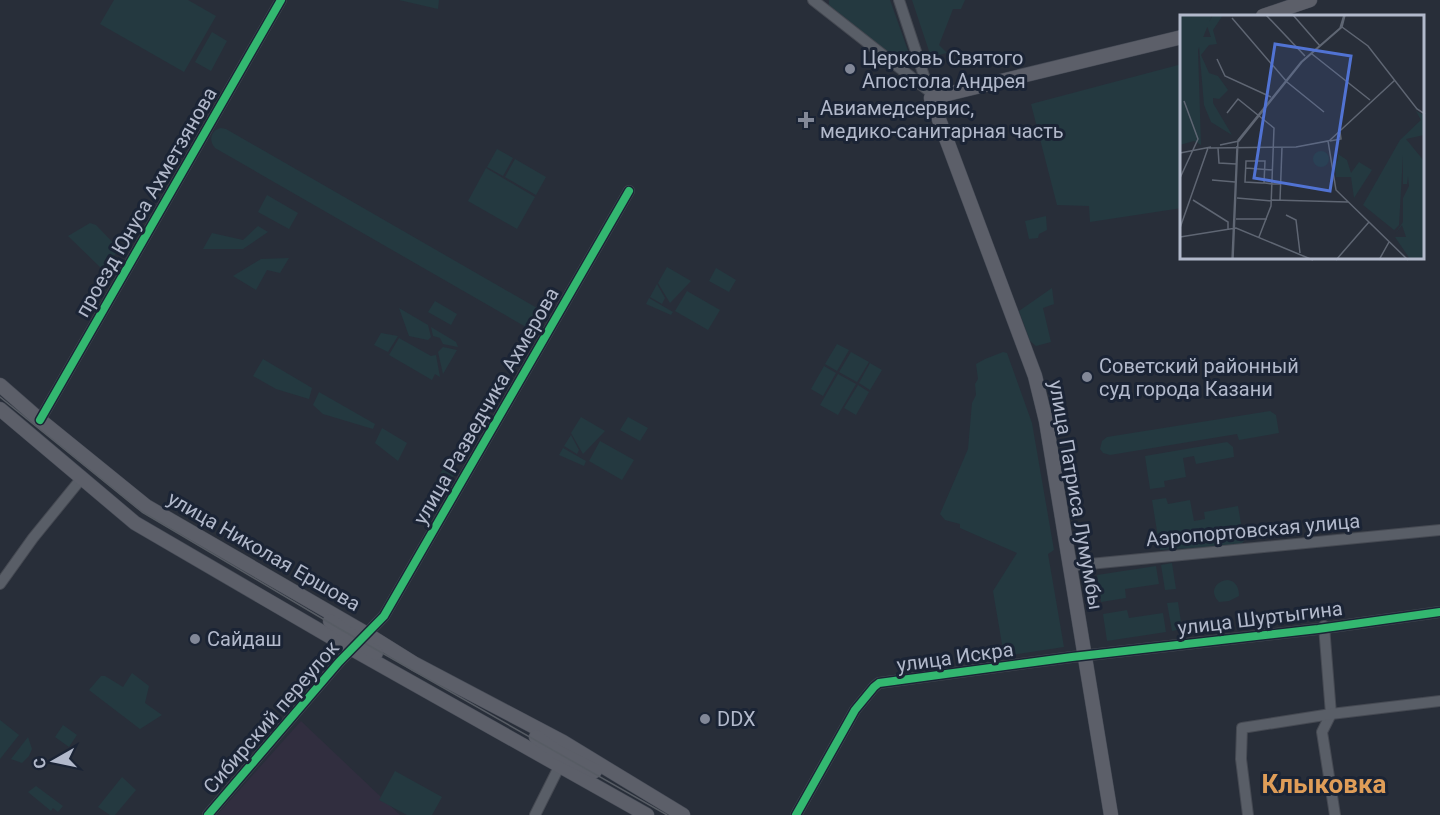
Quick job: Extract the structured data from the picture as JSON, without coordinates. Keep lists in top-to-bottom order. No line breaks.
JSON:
{"streets":{"main road":["улица Патриса Лумумбы","улица Николая Ершова"],"street":["проезд Юнуса Ахметзянова","улица Разведчика Ахмерова","Аэропортовская улица","улица Шуртыгина","улица Искра","Сибирский переулок"]},"crossings":[["проезд Юнуса Ахметзянова","улица Николая Ершова"],["улица Разведчика Ахмерова","улица Николая Ершова"],["улица Разведчика Ахмерова","Сибирский переулок"],["улица Патриса Лумумбы","Аэропортовская улица"],["улица Патриса Лумумбы","улица Шуртыгина"],["улица Патриса Лумумбы","улица Искра"],["улица Николая Ершова","Сибирский переулок"],["улица Шуртыгина","улица Искра"]],"districts":["Клыковка"],"places":{"other":["Церковь Святого Апостола Андрея","Советский районный суд города Казани","Сайдаш","DDX"],"health":["Авиамедсервис, медико-санитарная часть"]},"north":"left"}
